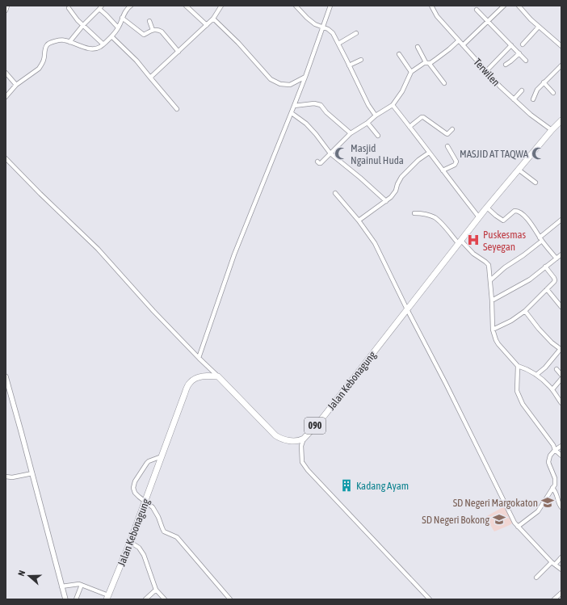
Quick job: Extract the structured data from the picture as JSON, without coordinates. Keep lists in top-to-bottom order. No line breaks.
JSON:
{"streets":{"main road":["Jalan Kebonagung","090"],"street":["Terwilen"]},"crossings":[["Terwilen","Jalan Kebonagung"],["Jalan Kebonagung","090"]],"places":{"mosque":["Masjid Ngainul Huda","MASJID AT TAQWA"],"hospital":["Puskesmas Seyegan"],"building":["Kadang Ayam"],"school or university":["SD Negeri Margokaton","SD Negeri Bokong"]},"north":"left"}
